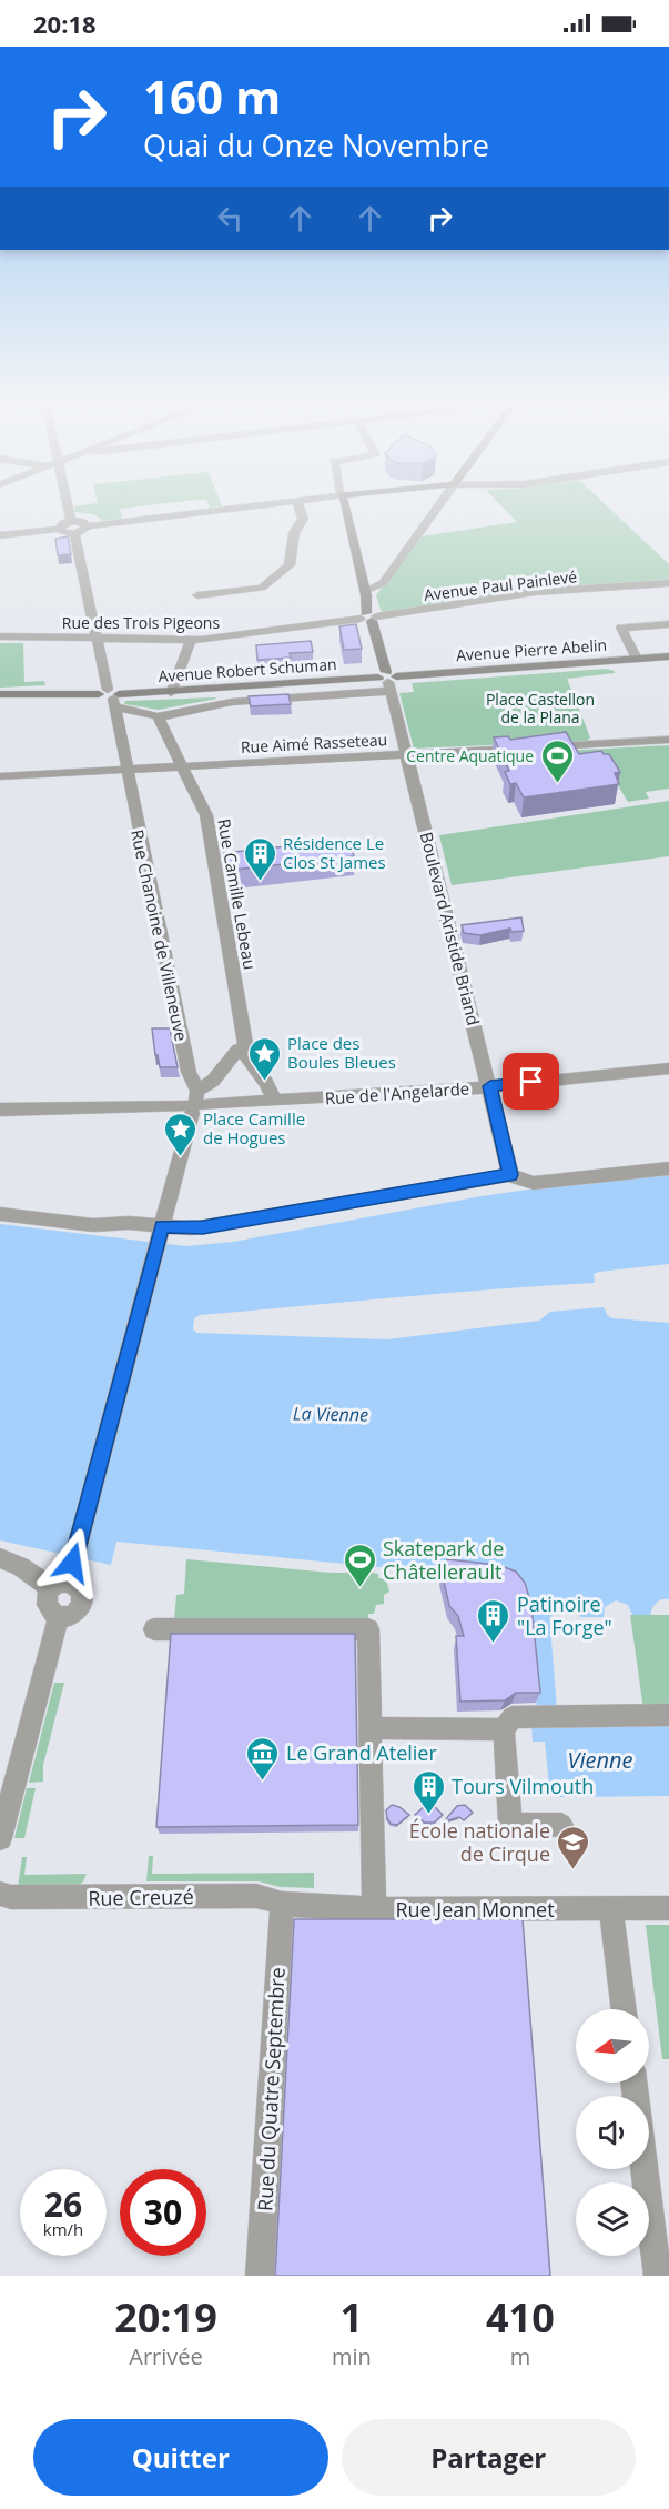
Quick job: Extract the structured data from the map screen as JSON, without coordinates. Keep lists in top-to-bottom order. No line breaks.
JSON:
{"streets":{"street":["Avenue Paul Painlevé","Rue des Trois Pigeons","Avenue Pierre Abelin","Avenue Robert Schuman","Rue Aimé Rasseteau","Rue Camille Lebeau","Boulevard Aristide Briand","Rue Chanoine de Villeneuve","Rue de l'Angelarde","Rue Creuzé","Rue Jean Monnet","Rue du Quatre Septembre"]},"crossings":[["Avenue Paul Painlevé","Rue des Trois Pigeons"],["Avenue Paul Painlevé","Boulevard Aristide Briand"],["Rue des Trois Pigeons","Boulevard Aristide Briand"],["Rue des Trois Pigeons","Rue Chanoine de Villeneuve"],["Avenue Pierre Abelin","Avenue Robert Schuman"],["Avenue Pierre Abelin","Boulevard Aristide Briand"],["Avenue Robert Schuman","Boulevard Aristide Briand"],["Avenue Robert Schuman","Rue Chanoine de Villeneuve"],["Rue Aimé Rasseteau","Rue Camille Lebeau"],["Rue Aimé Rasseteau","Boulevard Aristide Briand"],["Rue Aimé Rasseteau","Rue Chanoine de Villeneuve"],["Boulevard Aristide Briand","Rue de l'Angelarde"],["Rue Chanoine de Villeneuve","Rue de l'Angelarde"],["Rue Creuzé","Rue Jean Monnet"],["Rue Creuzé","Rue du Quatre Septembre"],["Rue Jean Monnet","Rue du Quatre Septembre"]],"water":["La Vienne","Vienne"],"parks":["Place Castellon de la Plana"],"places":{"sports":["Centre Aquatique","Skatepark de Châtellerault"],"building":["Résidence Le Clos St James","Patinoire \"La Forge\"","Tours Vilmouth"],"place":["Place des Boules Bleues","Place Camille de Hogues"],"museum":["Le Grand Atelier"],"school or university":["École nationale de Cirque"]},"north":"left","page":{"status":"20:18","turn":["160 m","Quai du Onze Novembre"],"speed":"26 km/h","limit":"30","eta":["20:19","Arrivée","1","min","410","m"],"buttons":["Quitter","Partager"]}}
